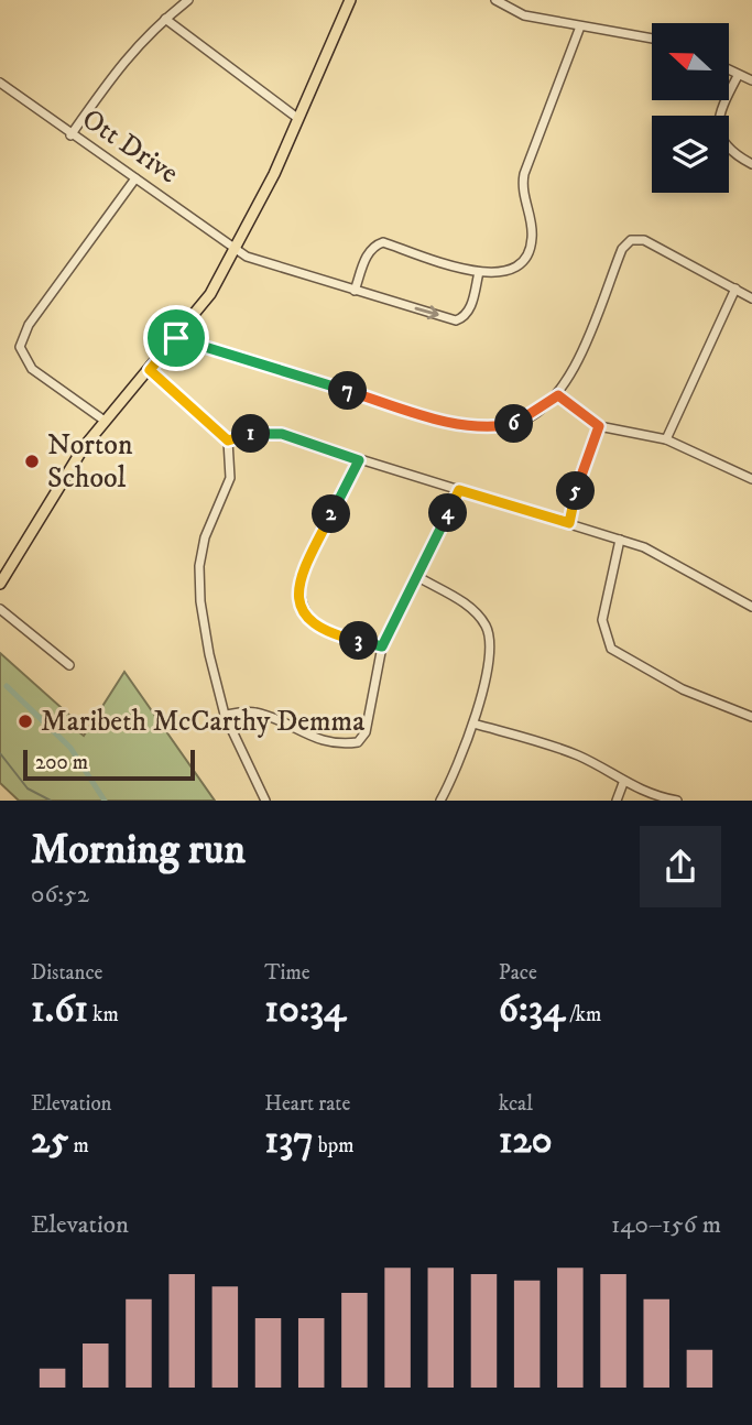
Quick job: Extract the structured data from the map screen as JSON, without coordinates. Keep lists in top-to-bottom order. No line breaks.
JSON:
{"streets":{"street":["Ott Drive"]},"places":["Norton School","Maribeth McCarthy Demma"],"scale_bar":"200 m","north":"left","page":{"pins":["7","6","1","5","4","2","3"],"scale":"200 m","heading":["Morning run","06:52"],"stats":[["Distance","1.61 km"],["Time","10:34"],["Pace","6:34 /km"],["Elevation","25 m"],["Heart rate","137 bpm"],["kcal","120"]],"chart":["Elevation","140–156 m"]}}
